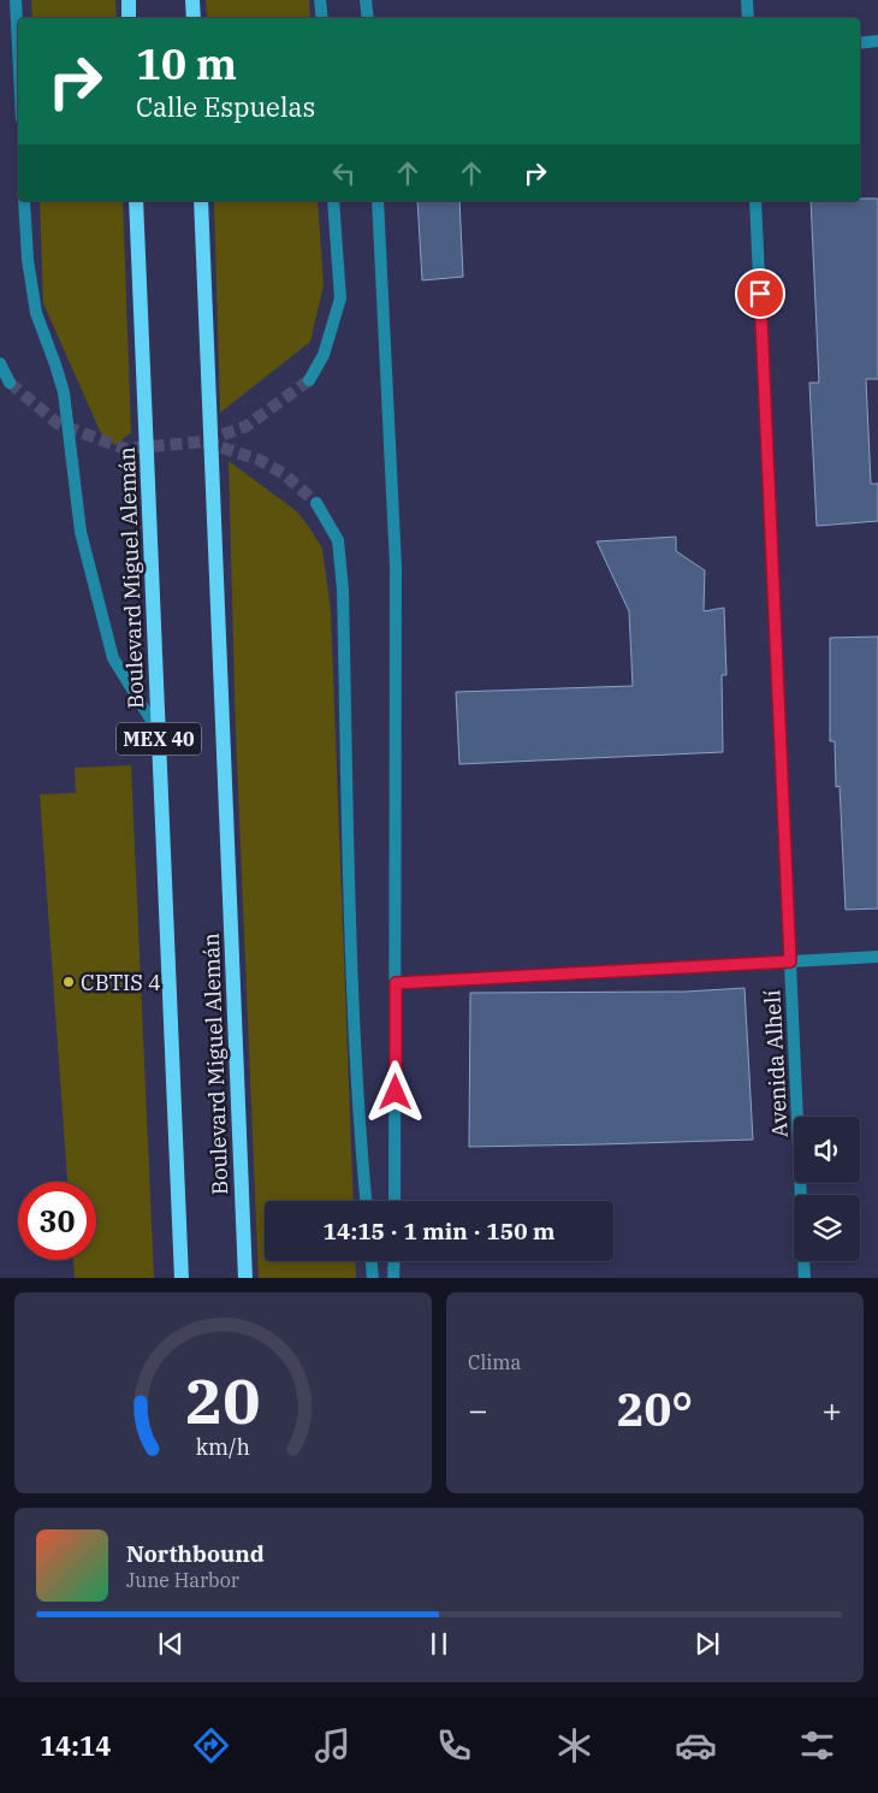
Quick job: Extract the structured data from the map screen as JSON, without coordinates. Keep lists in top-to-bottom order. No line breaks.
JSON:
{"streets":{"main road":["Boulevard Miguel Alemán","MEX 40"],"street":["Avenida Alhelí"]},"places":["CBTIS 4"],"page":{"turn":["10 m","Calle Espuelas"],"limit":"30","trip":"14:15 · 1 min · 150 m","tile":"Clima","heat":["−","20°","+"],"song":["Northbound","June Harbor"],"tabs":"14:14","gauge":["20","km/h"]}}
